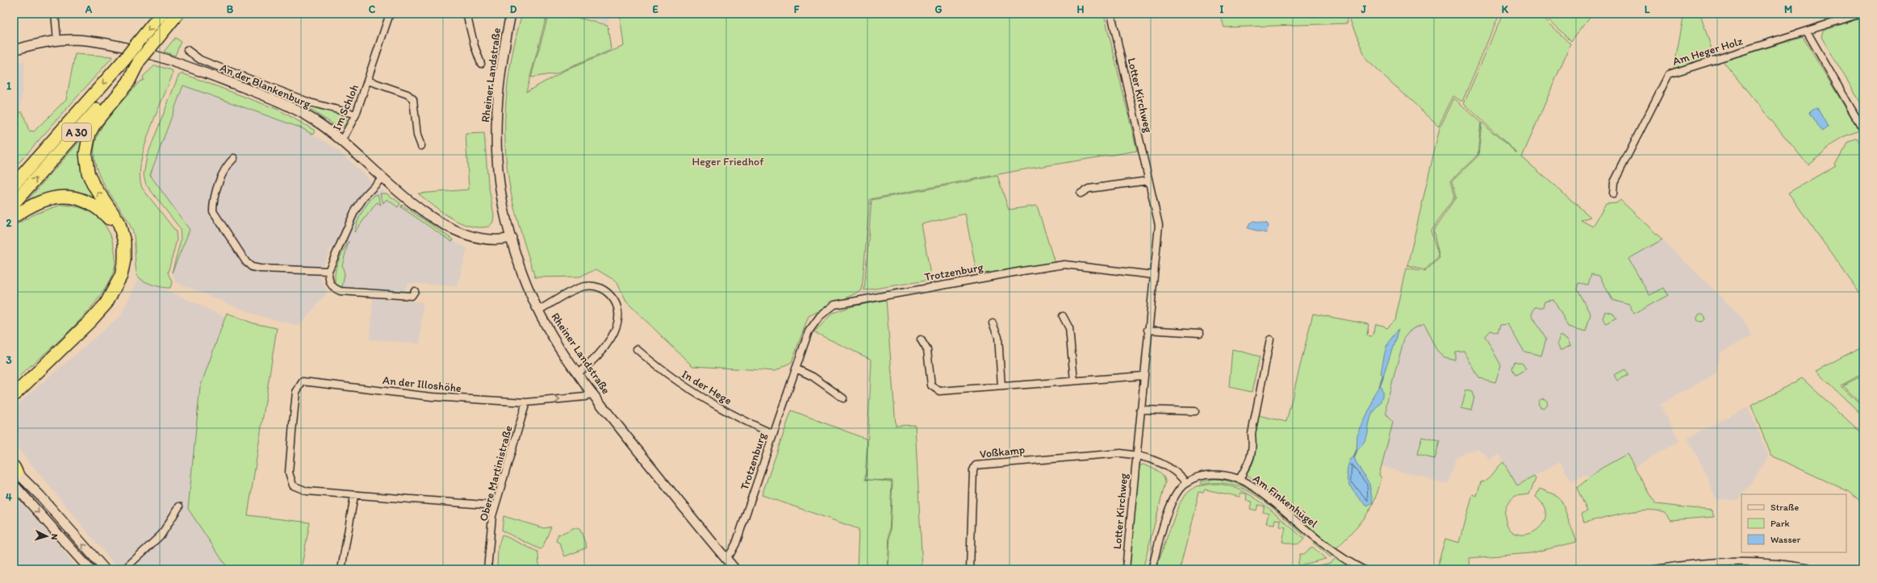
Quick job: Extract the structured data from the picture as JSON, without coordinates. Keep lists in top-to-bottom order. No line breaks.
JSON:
{"streets":{"highway":["A 30"],"street":["Am Heger Holz","Rheiner Landstraße","An der Blankenburg","Lotter Kirchweg","Im Schloh","Trotzenburg","An der Illoshöhe","In der Hege","Voßkamp","Obere Martinistraße","Am Finkenhügel"]},"crossings":[["Rheiner Landstraße","An der Blankenburg"],["Rheiner Landstraße","Trotzenburg"],["Rheiner Landstraße","An der Illoshöhe"],["An der Blankenburg","Im Schloh"],["Lotter Kirchweg","Trotzenburg"],["Lotter Kirchweg","Voßkamp"],["Trotzenburg","In der Hege"],["An der Illoshöhe","Obere Martinistraße"]],"parks":["Heger Friedhof"],"legend":["Straße","Park","Wasser"],"north":"right","grid":{"columns":["A","B","C","D","E","F","G","H","I","J","K","L","M"],"rows":["1","2","3","4"]}}
